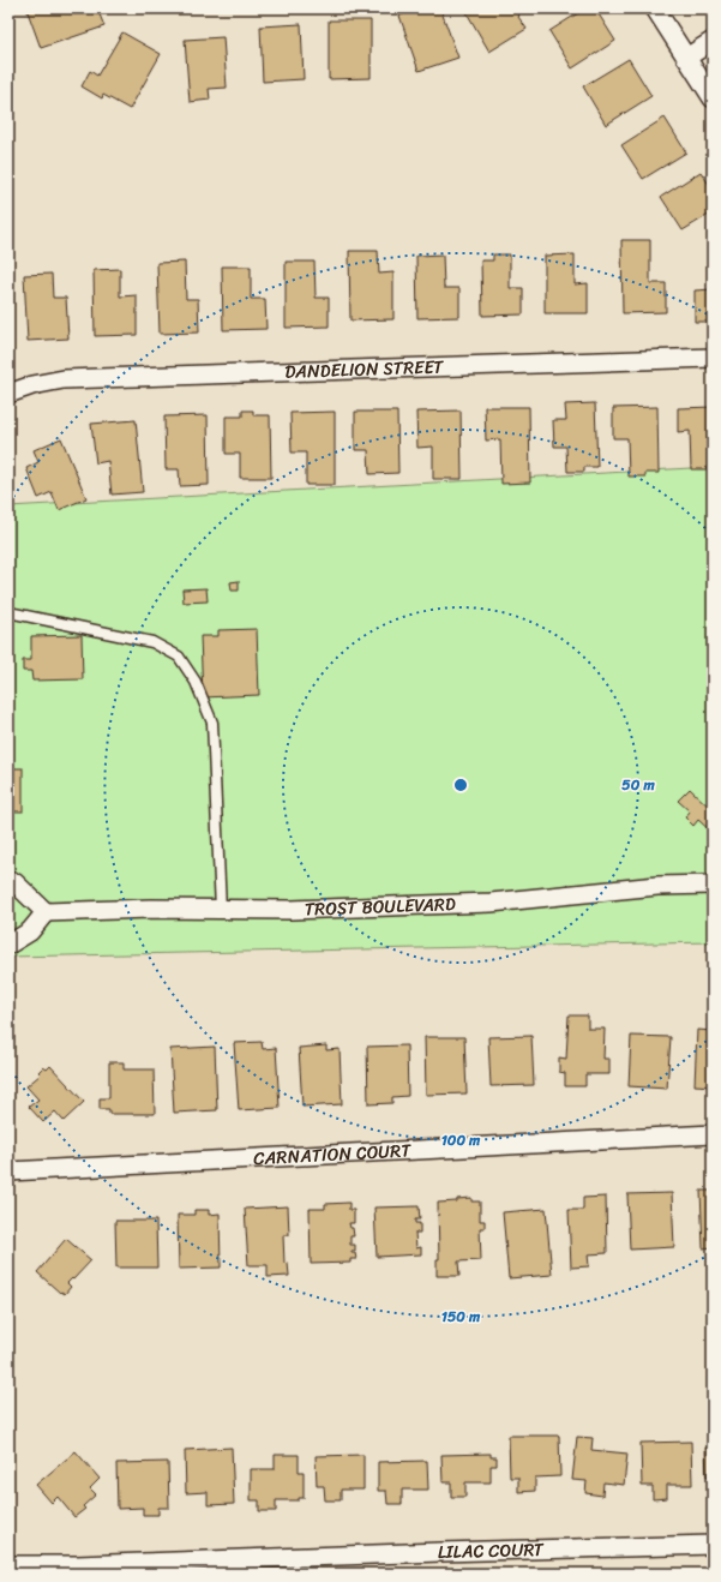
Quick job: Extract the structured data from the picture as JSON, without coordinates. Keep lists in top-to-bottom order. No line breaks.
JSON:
{"streets":{"street":["DANDELION STREET","TROST BOULEVARD","CARNATION COURT","LILAC COURT"]},"rings":["50 m","100 m","150 m"]}
